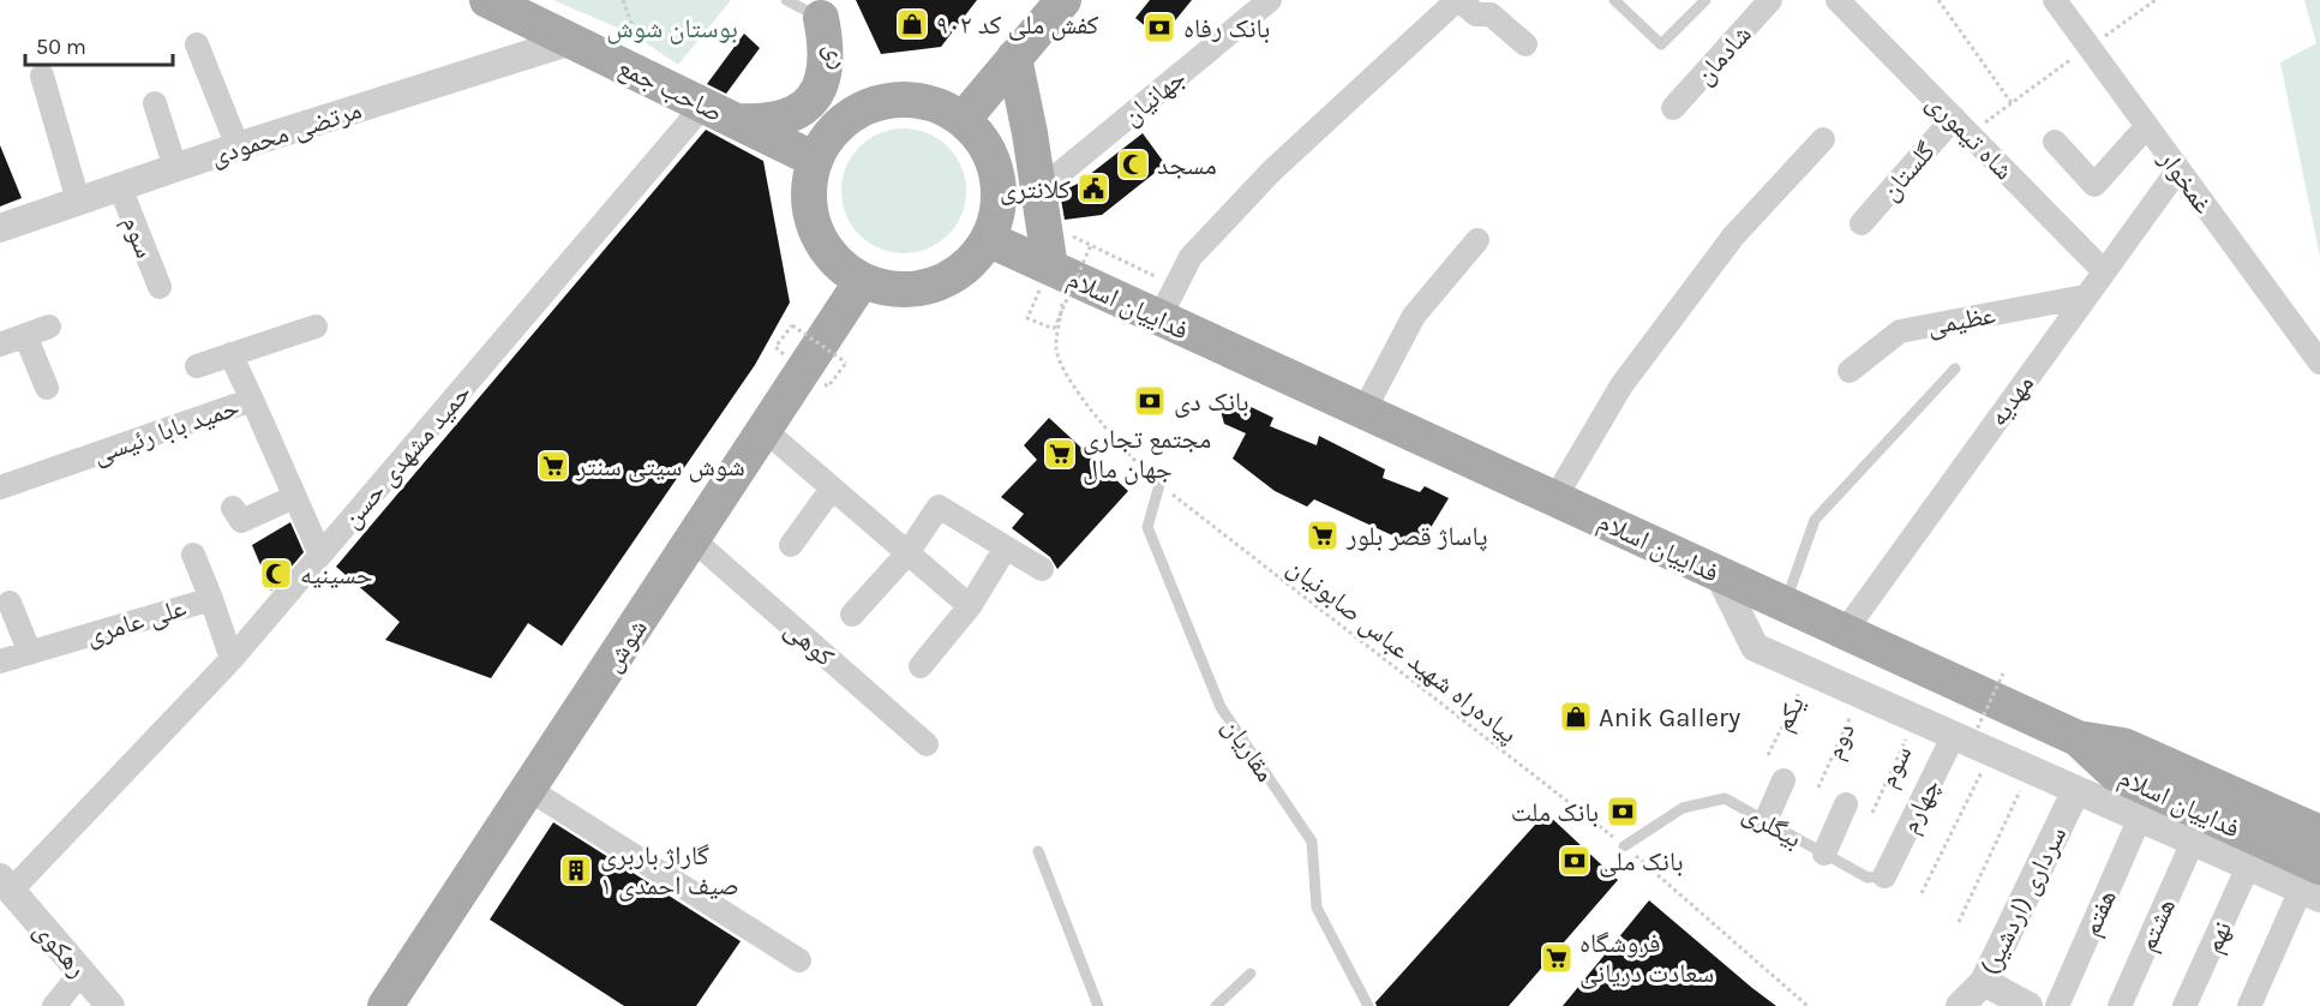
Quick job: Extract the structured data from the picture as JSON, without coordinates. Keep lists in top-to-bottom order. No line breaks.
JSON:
{"streets":{"main road":["ری","صاحب جمع","فداییان اسلام","شوش"],"street":["شادمان","جهانیان","مرتضی محمودی","شاه تیموری","گلستان","غمخوار","سوم","عظیمی","مهدیه","حمید بابا رئیسی","حمید مشهدی حسن","علی عامری","کوهی","چهارم","سرداری (اردشیر)","هفتم","هشتم","نهم","رهکوی"],"lane":["مقاریان","بیگلری"],"path":["پیاده‌راه شهید عباس صابونیان","یکم","دوم"]},"crossings":[["ری","صاحب جمع"],["ری","فداییان اسلام"],["ری","شوش"],["صاحب جمع","مرتضی محمودی"],["صاحب جمع","فداییان اسلام"],["صاحب جمع","حمید مشهدی حسن"],["صاحب جمع","شوش"],["مرتضی محمودی","سوم"],["شاه تیموری","گلستان"],["شاه تیموری","مهدیه"],["غمخوار","مهدیه"],["فداییان اسلام","مهدیه"],["فداییان اسلام","شوش"],["فداییان اسلام","پیاده‌راه شهید عباس صابونیان"],["عظیمی","مهدیه"],["حمید بابا رئیسی","حمید مشهدی حسن"],["حمید مشهدی حسن","علی عامری"],["حمید مشهدی حسن","رهکوی"],["کوهی","شوش"],["پیاده‌راه شهید عباس صابونیان","مقاریان"],["پیاده‌راه شهید عباس صابونیان","بیگلری"],["چهارم","بیگلری"]],"parks":["بوستان شوش"],"places":{"shop":["کفش ملی کد ۹۰۲","Anik Gallery"],"bank":["بانک رفاه","بانک دی","بانک ملت","بانک ملی"],"mosque":["مسجد","حسینیه"],"public building":["کلانتری"],"supermarket":["مجتمع تجاری جهان مال","شوش سیتی سنتر","پاساژ قصر بلور","فروشگاه سعادت دریانی"],"building":["گاراژ باربری صیف احمدی ۱"]},"scale_bar":"50 m"}
